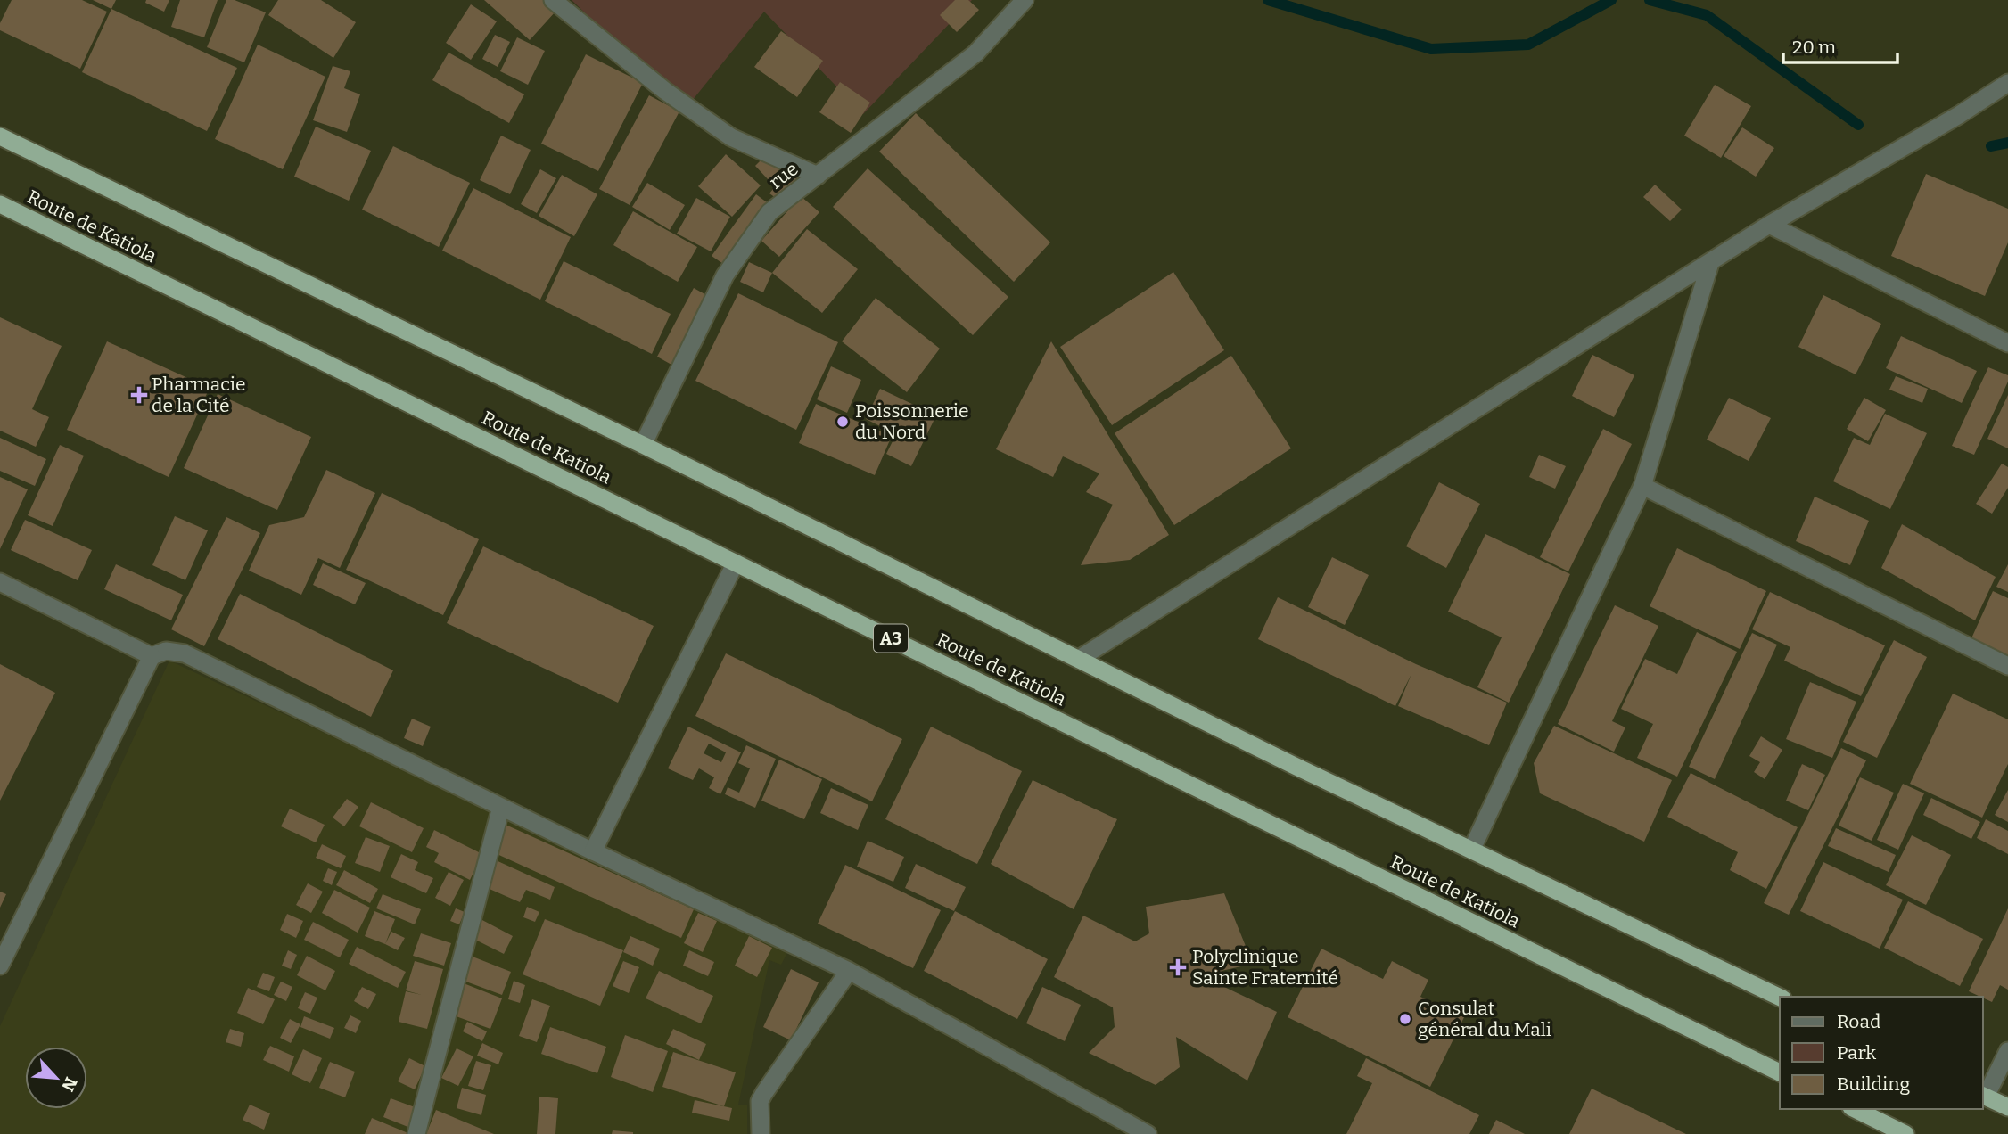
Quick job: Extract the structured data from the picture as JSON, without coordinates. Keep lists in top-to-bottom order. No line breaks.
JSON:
{"streets":{"highway":["Route de Katiola","A3"],"street":["rue"]},"places":{"health":["Pharmacie de la Cité","Polyclinique Sainte Fraternité"],"other":["Poissonnerie du Nord","Consulat général du Mali"]},"legend":["Road","Park","Building"],"scale_bar":"20 m","north":"bottom right"}
